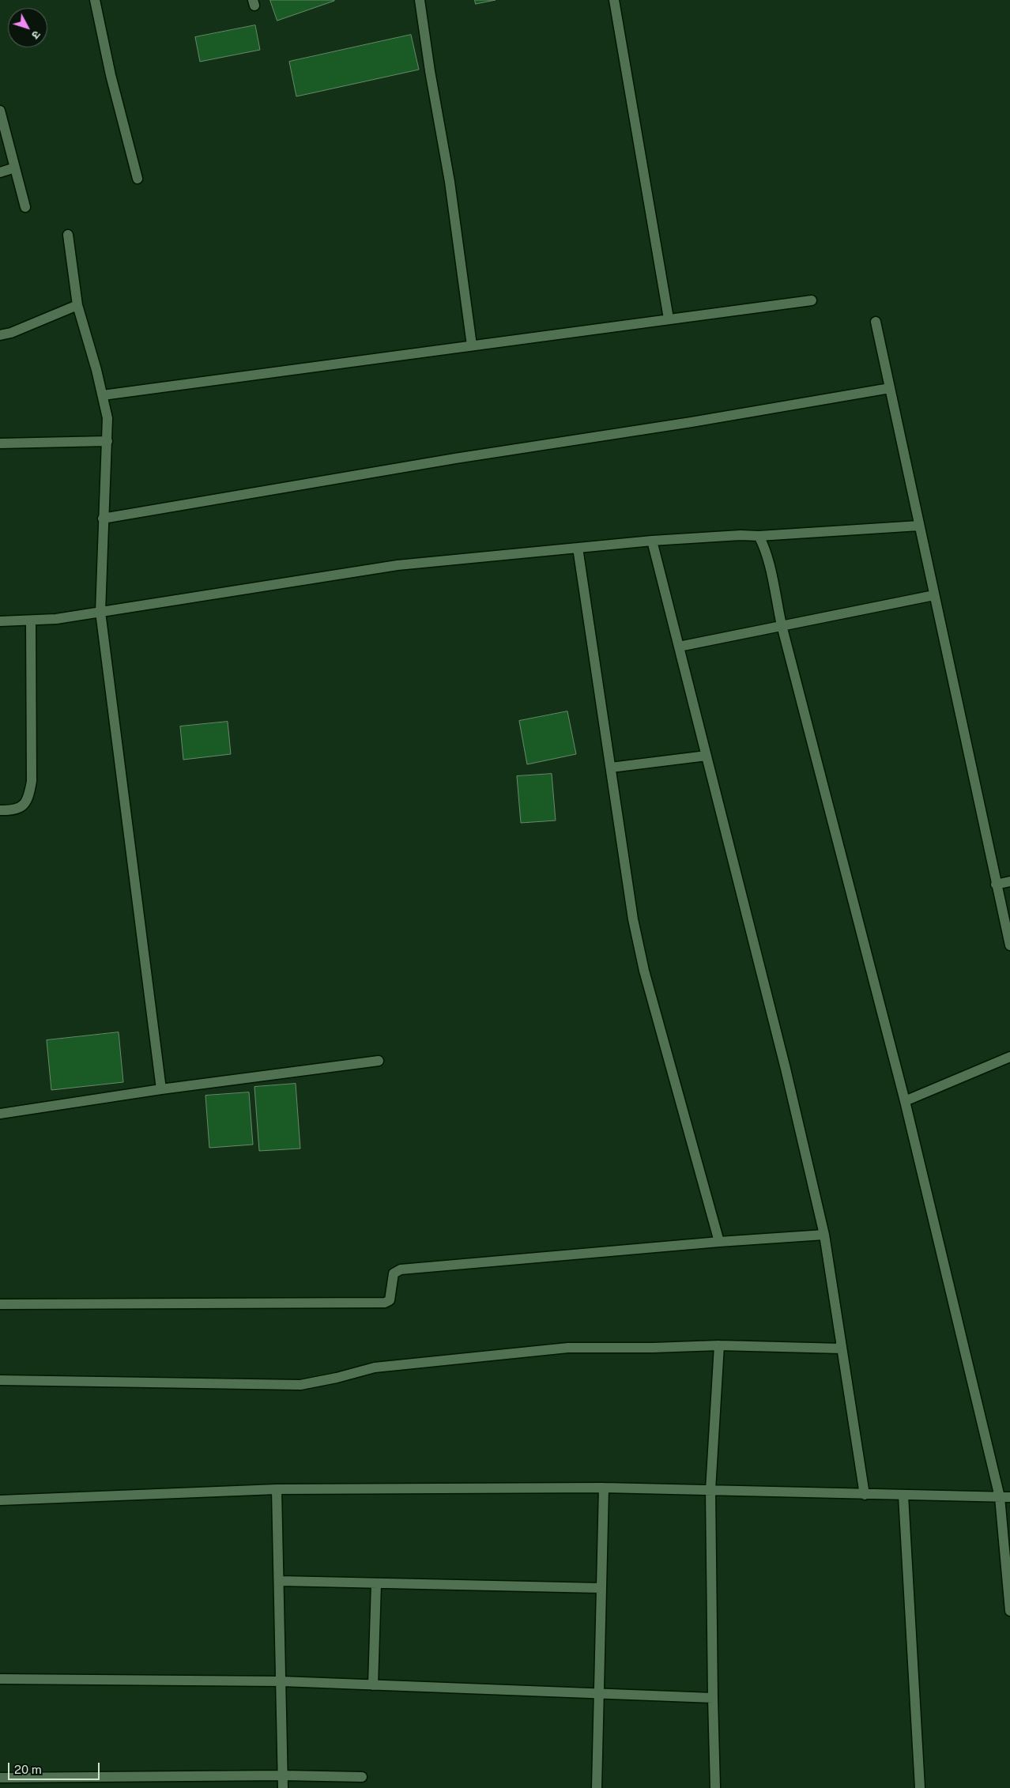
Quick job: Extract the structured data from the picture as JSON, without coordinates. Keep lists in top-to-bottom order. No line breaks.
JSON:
{"scale_bar":"20 m","north":"bottom right"}
